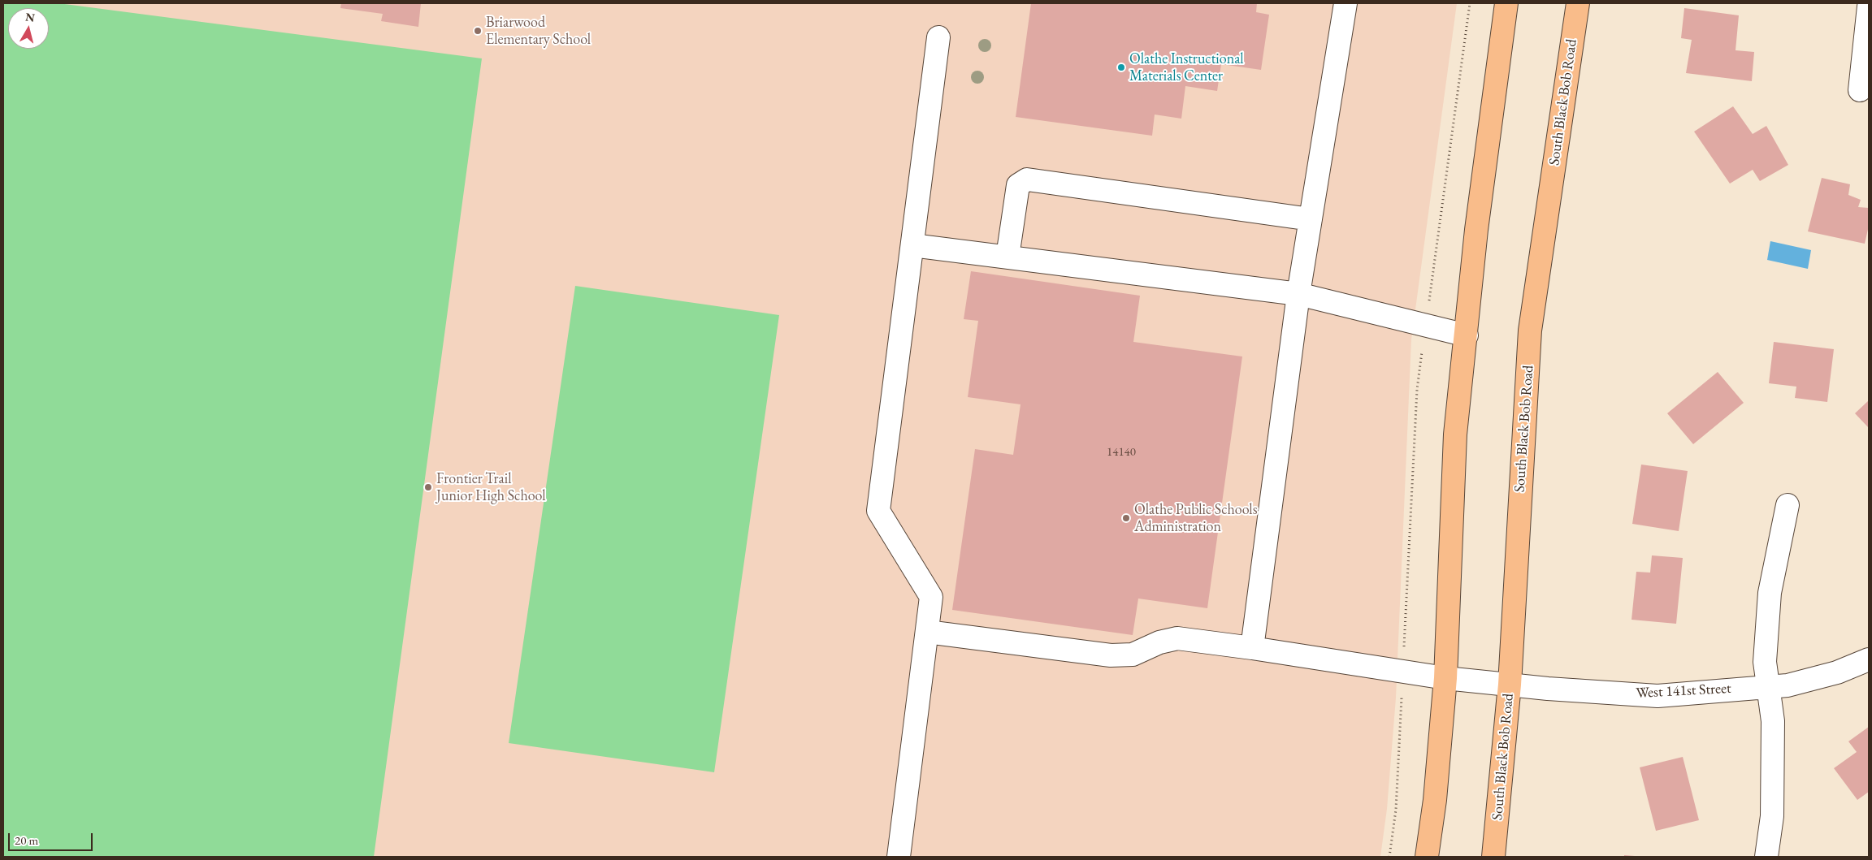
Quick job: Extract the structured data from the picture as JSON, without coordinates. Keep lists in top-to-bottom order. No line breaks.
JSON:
{"streets":{"main road":["South Black Bob Road"],"street":["West 141st Street"]},"crossings":[["South Black Bob Road","West 141st Street"]],"places":["Briarwood Elementary School","Olathe Instructional Materials Center","Frontier Trail Junior High School","Olathe Public Schools Administration"],"house_numbers":["14140"],"scale_bar":"20 m","north":"top"}
